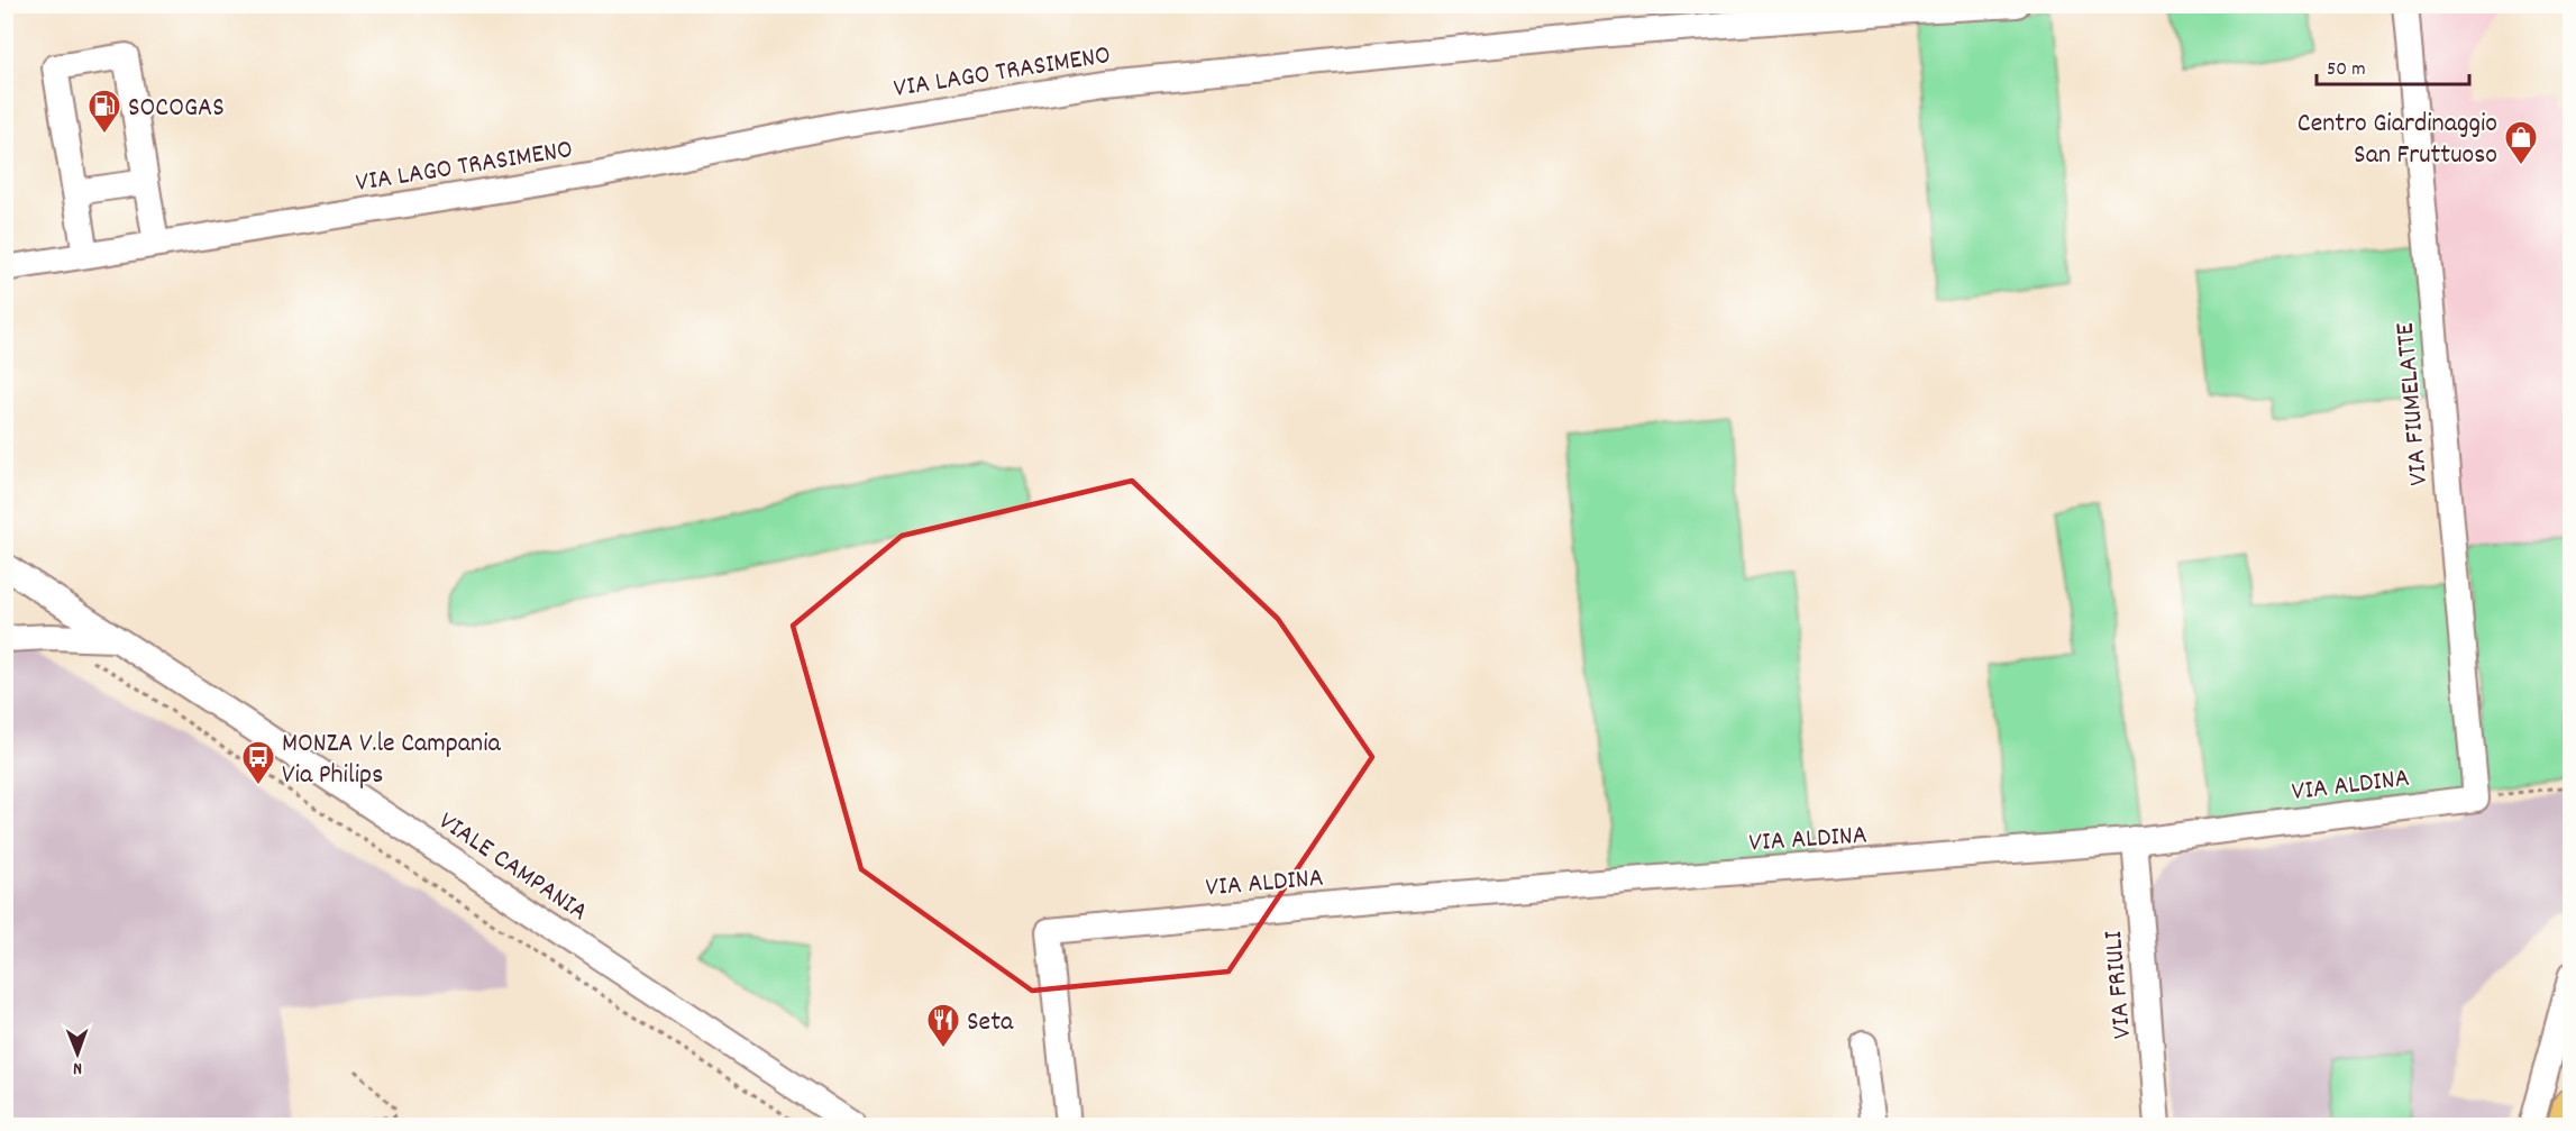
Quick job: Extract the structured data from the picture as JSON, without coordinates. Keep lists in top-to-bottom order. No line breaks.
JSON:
{"streets":{"street":["VIA LAGO TRASIMENO","VIA FIUMELATTE","VIA ALDINA","VIALE CAMPANIA","VIA FRIULI"]},"crossings":[["VIA FIUMELATTE","VIA ALDINA"],["VIA ALDINA","VIA FRIULI"]],"places":{"fuel station":["SOCOGAS"],"shop":["Centro Giardinaggio San Fruttuoso"],"bus stop":["MONZA V.le Campania Via Philips"],"restaurant":["Seta"]},"scale_bar":"50 m","north":"bottom"}
